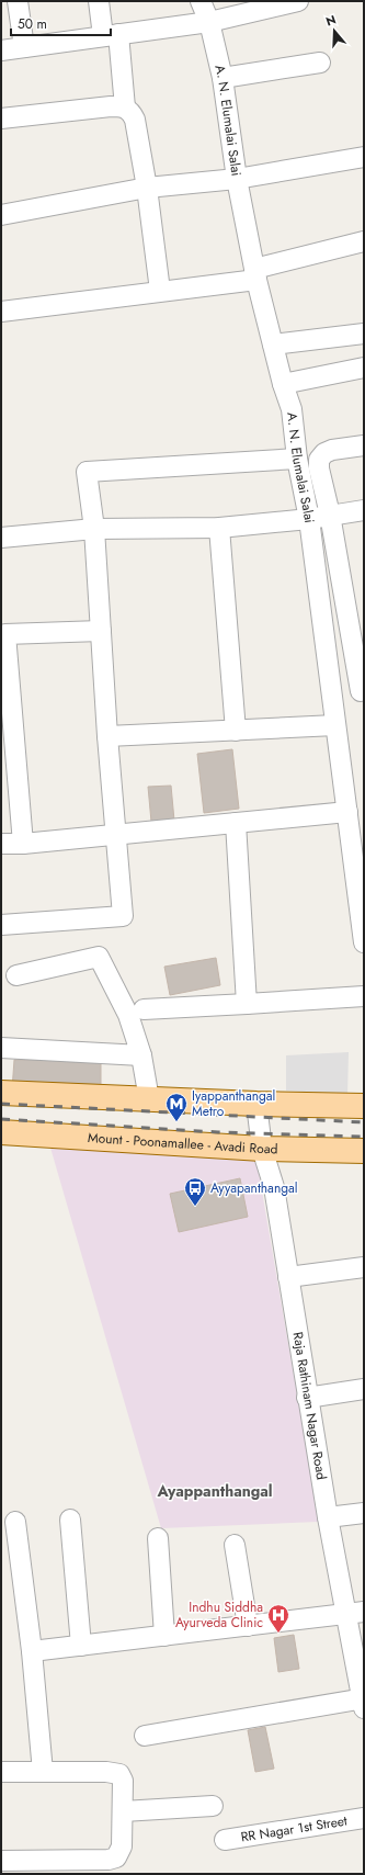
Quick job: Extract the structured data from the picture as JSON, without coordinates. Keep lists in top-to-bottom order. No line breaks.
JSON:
{"streets":{"main road":["Mount - Poonamallee - Avadi Road"],"street":["A. N. Elumalai Salai","Raja Rathinam Nagar Road","RR Nagar 1st Street"]},"crossings":[["Mount - Poonamallee - Avadi Road","Raja Rathinam Nagar Road"]],"districts":["Ayappanthangal"],"places":{"metro station":["Iyappanthangal Metro"],"bus stop":["Ayyapanthangal"],"hospital":["Indhu Siddha Ayurveda Clinic"]},"scale_bar":"50 m","north":"top"}
